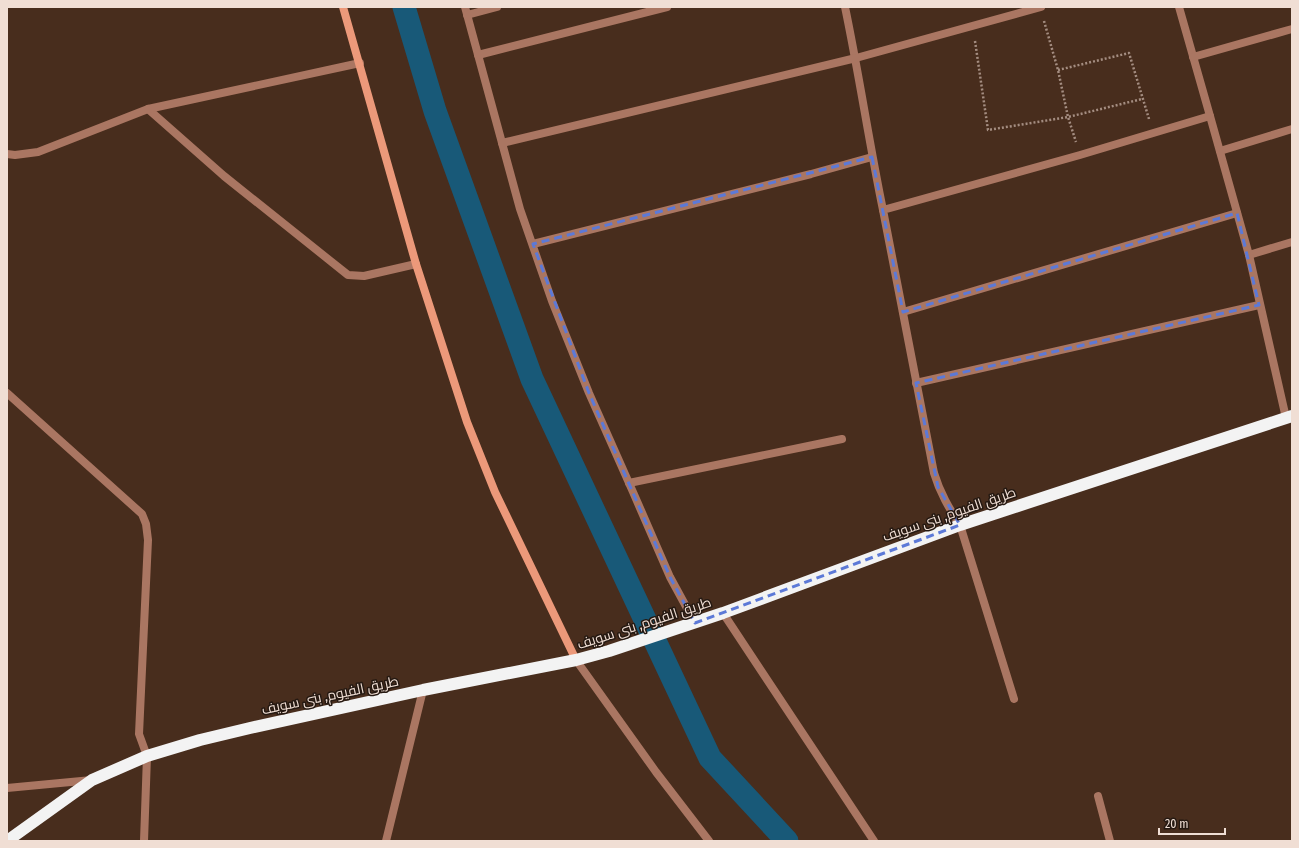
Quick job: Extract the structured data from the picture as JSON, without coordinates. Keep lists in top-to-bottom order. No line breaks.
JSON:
{"streets":{"highway":["طريق الفيوم, بنى سويف"]},"scale_bar":"20 m"}
